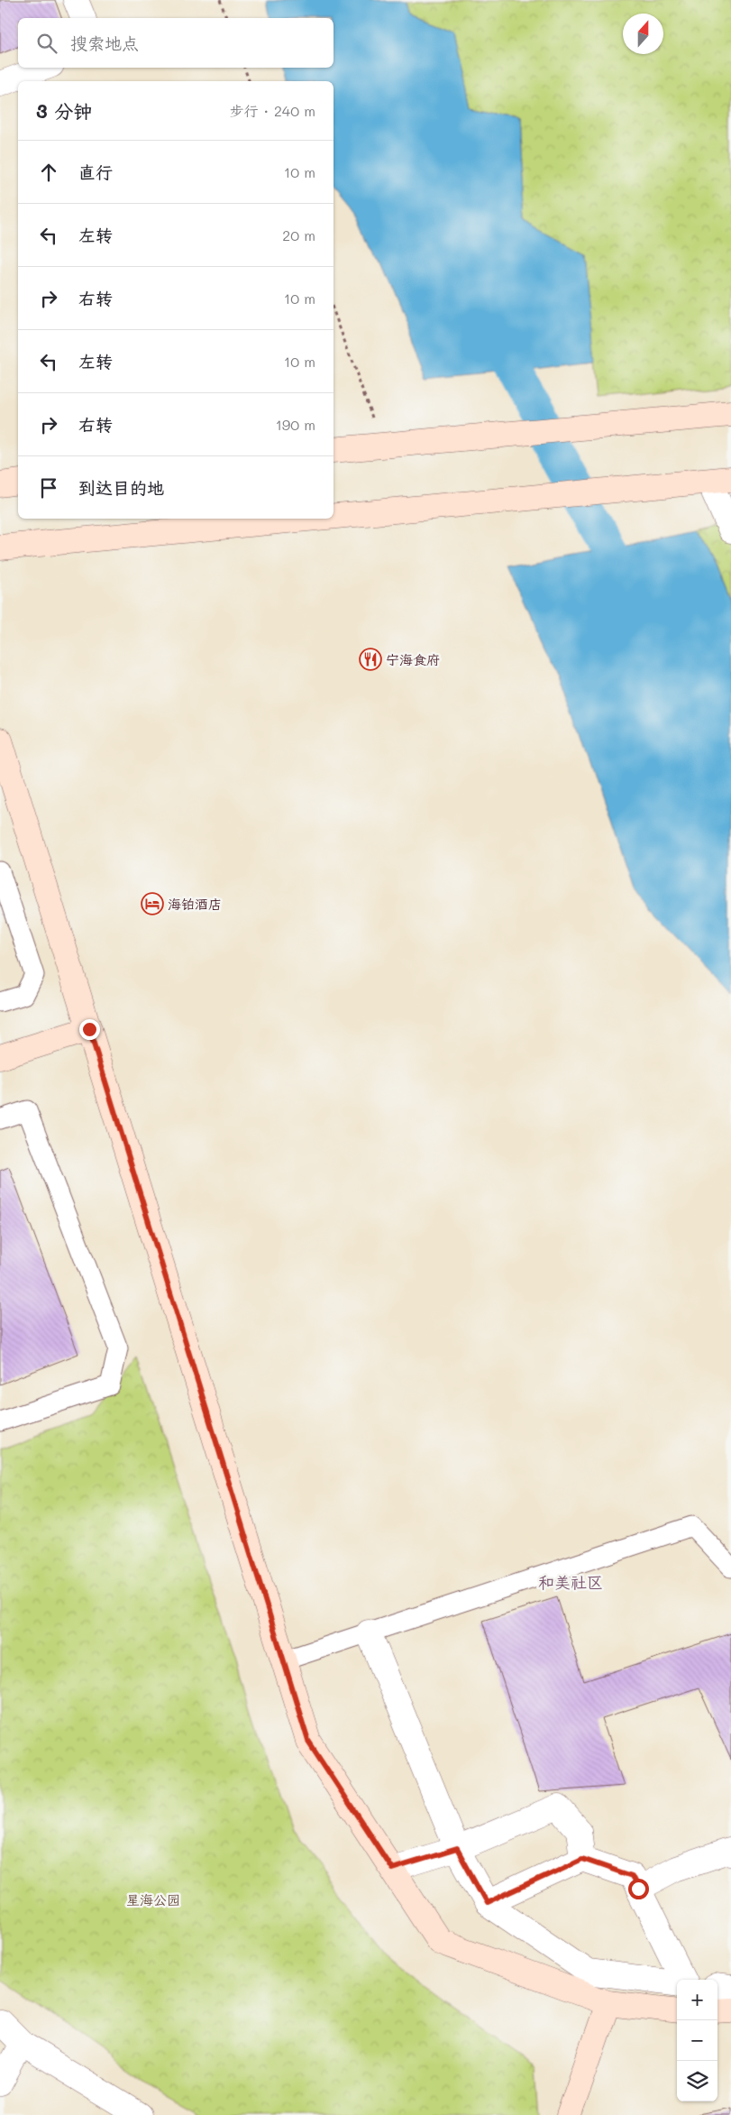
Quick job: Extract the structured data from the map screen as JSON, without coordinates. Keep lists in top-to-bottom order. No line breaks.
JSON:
{"districts":["和美社区"],"parks":["星海公园"],"places":{"restaurant":["宁海食府"],"hotel":["海铂酒店"]},"north":"top","page":{"search":"搜索地点","heading":["3 分钟","步行 · 240 m"],"list":[["直行","10 m"],["左转","20 m"],["右转","10 m"],["左转","10 m"],["右转","190 m"],"到达目的地"],"map_buttons":["+","−"]}}
